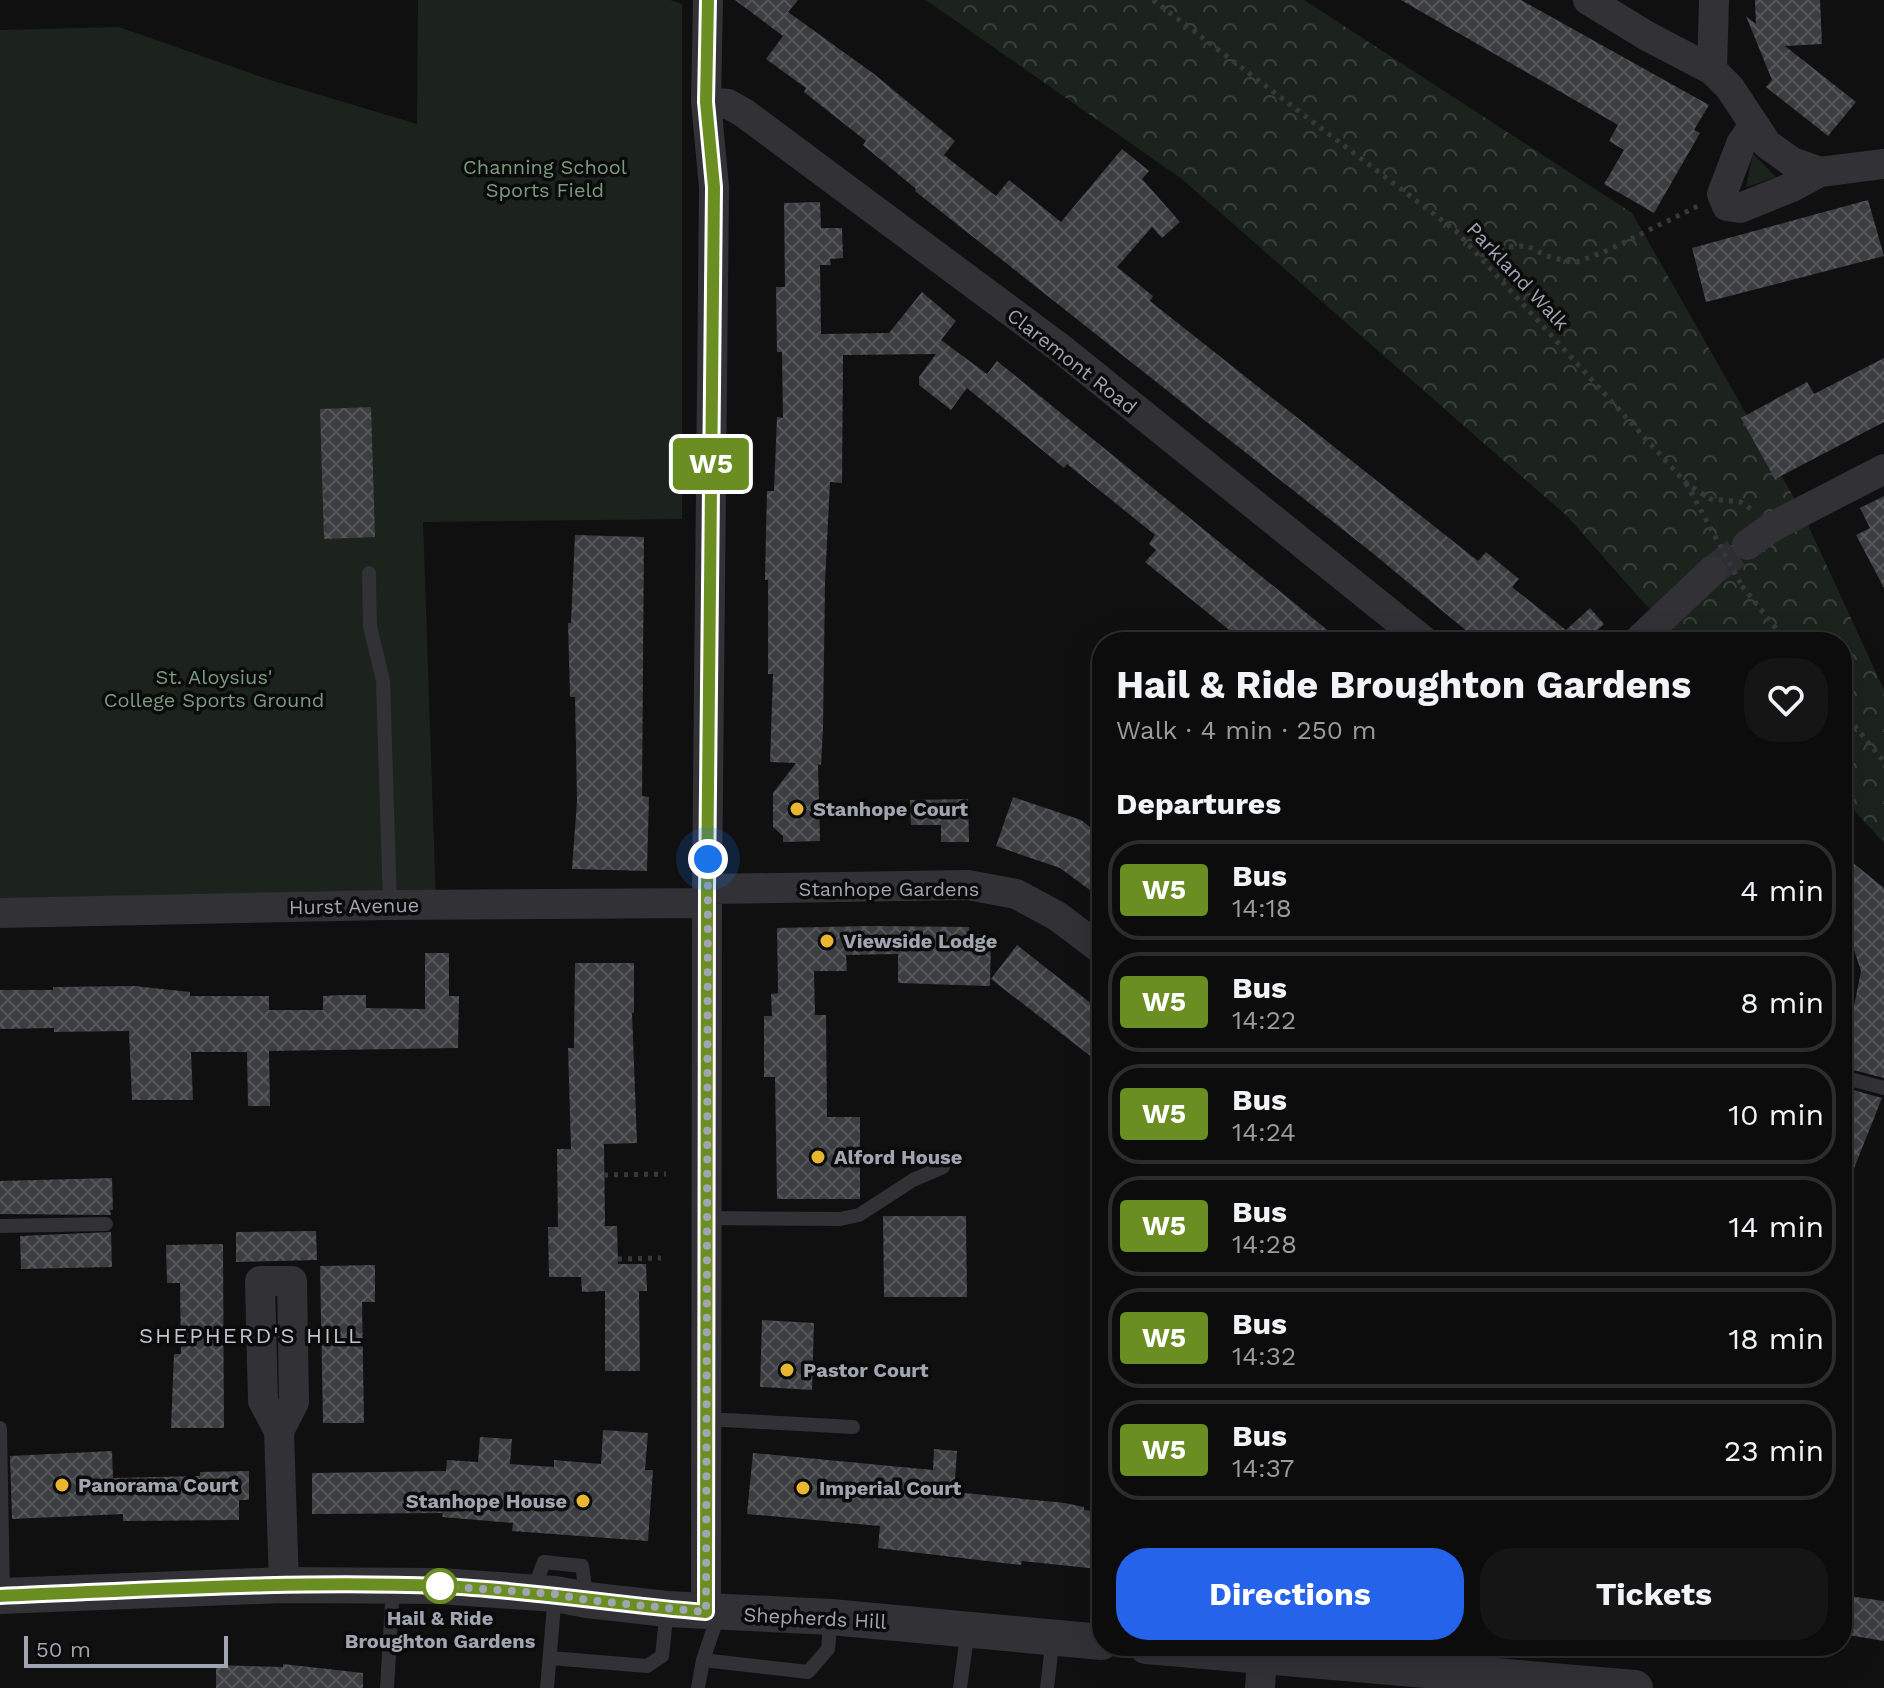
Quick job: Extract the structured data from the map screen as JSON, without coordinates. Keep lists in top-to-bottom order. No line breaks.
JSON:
{"streets":{"street":["Claremont Road","Stanhope Gardens","Hurst Avenue","Shepherds Hill"],"path":["Parkland Walk"]},"crossings":[["Stanhope Gardens","Hurst Avenue"]],"districts":["SHEPHERD'S HILL"],"parks":["Channing School Sports Field","St. Aloysius' College Sports Ground"],"places":["Stanhope Court","Viewside Lodge","Alford House","Pastor Court","Panorama Court","Imperial Court","Stanhope House","Hail & Ride Broughton Gardens"],"lines":["bus line W5"],"scale_bar":"50 m","page":{"on_map":"W5","heading":[["Hail & Ride Broughton Gardens","Walk · 4 min · 250 m"],"Departures"],"list":[{"mark":"W5","name":"Bus","note":"14:18","value":"4 min"},{"mark":"W5","name":"Bus","note":"14:22","value":"8 min"},{"mark":"W5","name":"Bus","note":"14:24","value":"10 min"},{"mark":"W5","name":"Bus","note":"14:28","value":"14 min"},{"mark":"W5","name":"Bus","note":"14:32","value":"18 min"},{"mark":"W5","name":"Bus","note":"14:37","value":"23 min"}],"buttons":["Directions","Tickets"],"scale":"50 m"}}
